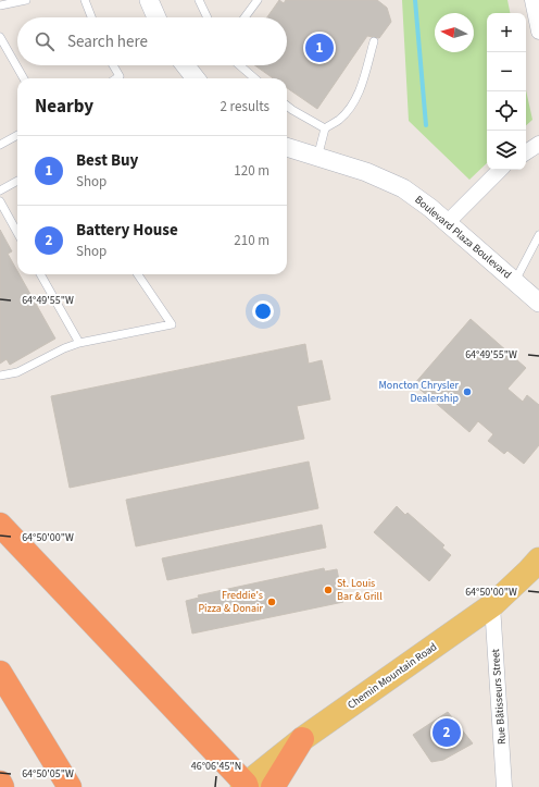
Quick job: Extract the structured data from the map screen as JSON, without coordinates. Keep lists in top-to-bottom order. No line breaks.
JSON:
{"streets":{"main road":["Chemin Mountain Road"],"street":["Boulevard Plaza Boulevard","Rue Bâtisseurs Street"]},"crossings":[["Chemin Mountain Road","Rue Bâtisseurs Street"]],"places":["Moncton Chrysler Dealership","St. Louis Bar & Grill","Freddie's Pizza & Donair"],"north":"left","page":{"map_buttons":["+","−"],"search":"Search here","pins":["1","2"],"heading":["Nearby","2 results"],"list":[{"mark":"1","name":"Best Buy","note":"Shop","value":"120 m"},{"mark":"2","name":"Battery House","note":"Shop","value":"210 m"}]},"coordinates":["64°49'55\"W","64°50'00\"W","46°06'45\"N","64°50'05\"W"]}
